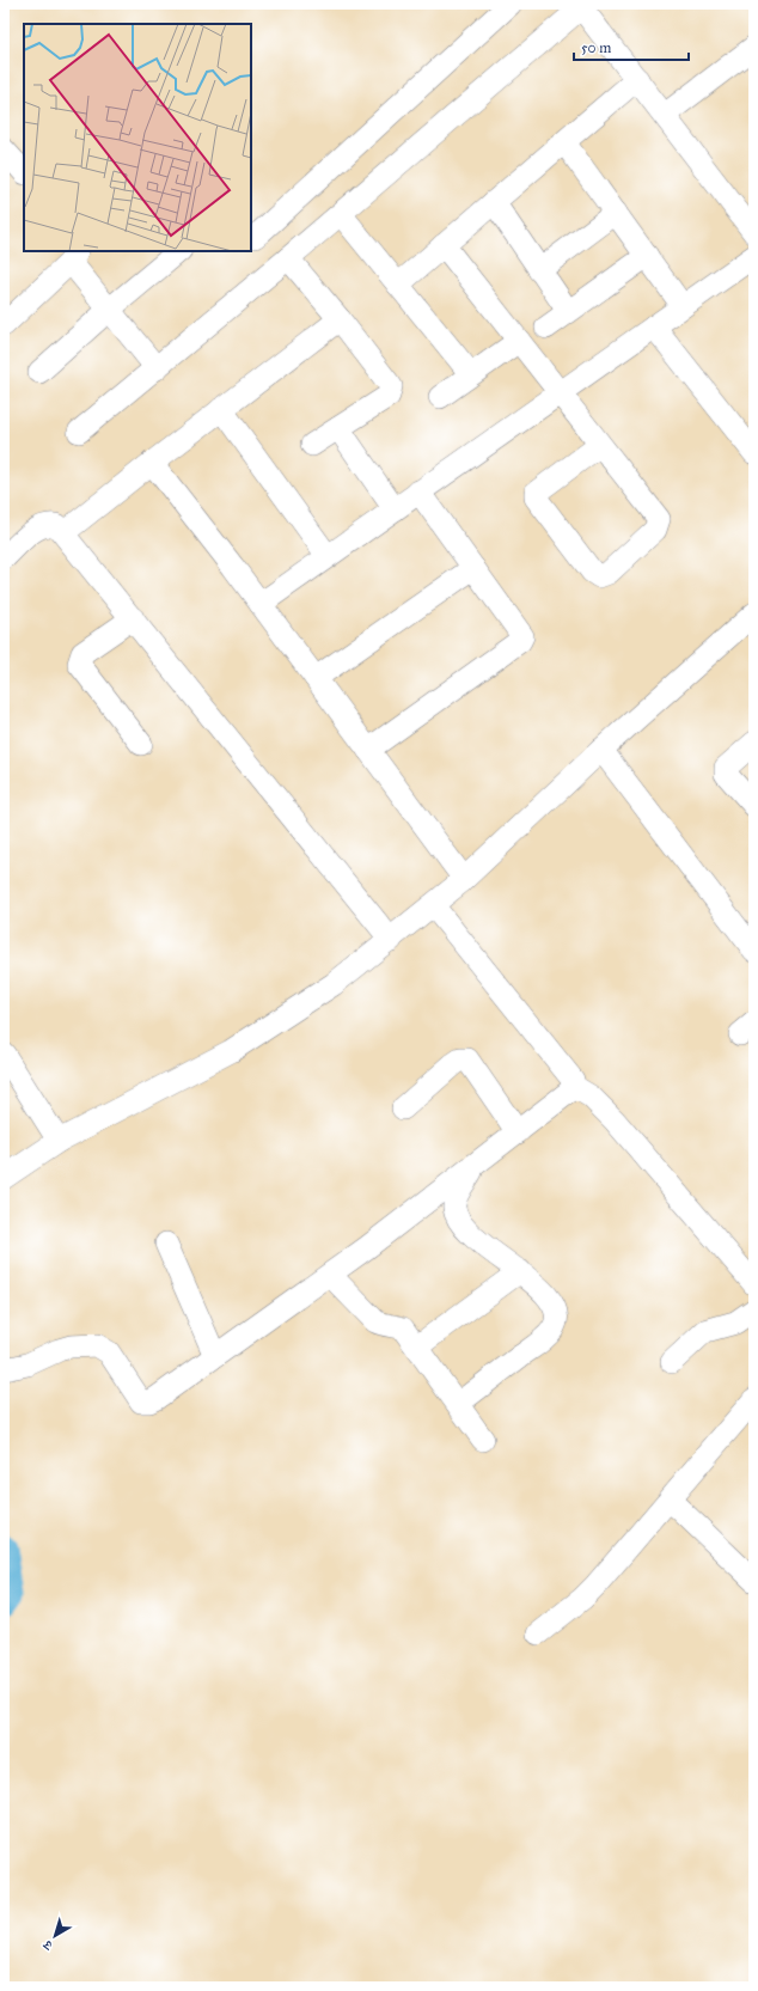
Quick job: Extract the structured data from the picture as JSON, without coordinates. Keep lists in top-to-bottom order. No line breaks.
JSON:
{"scale_bar":"50 m","north":"bottom left"}
